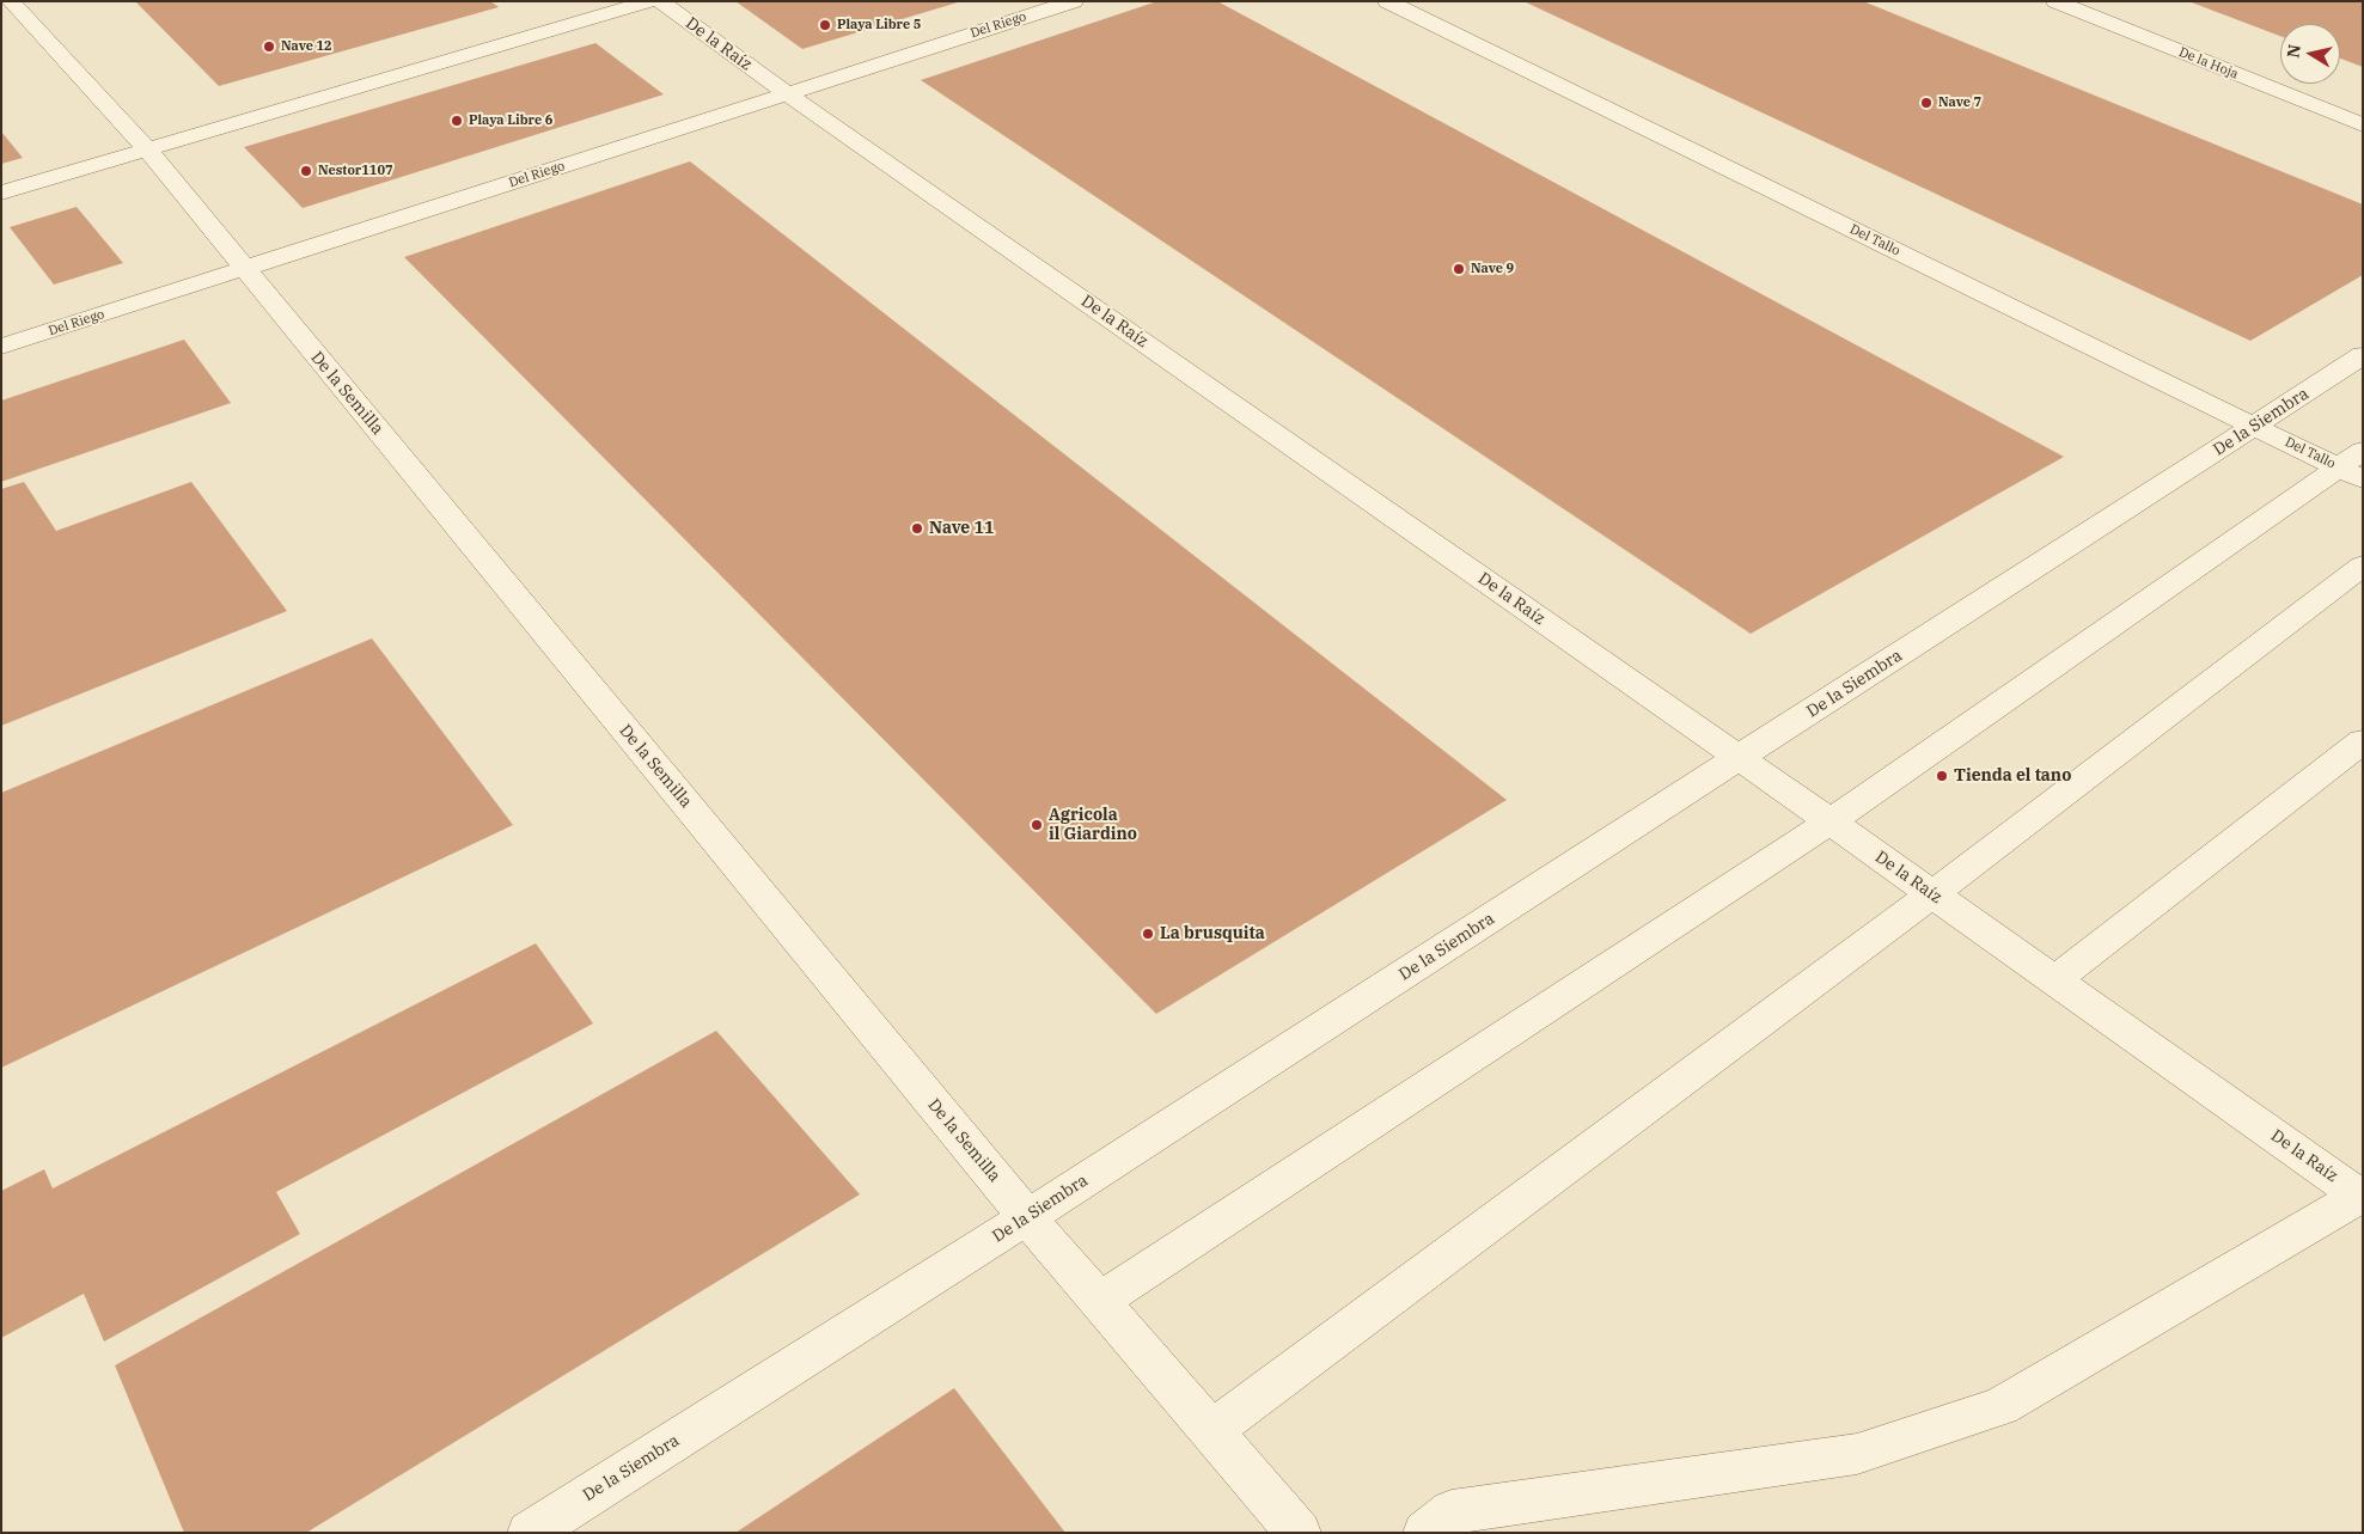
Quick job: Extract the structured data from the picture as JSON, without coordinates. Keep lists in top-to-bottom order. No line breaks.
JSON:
{"streets":{"lane":["Del Riego","De la Raíz","De la Hoja","Del Tallo","De la Semilla","De la Siembra"]},"crossings":[["Del Riego","De la Raíz"],["Del Riego","De la Semilla"],["De la Raíz","De la Siembra"],["Del Tallo","De la Siembra"],["De la Semilla","De la Siembra"]],"places":["Playa Libre 5","Nave 12","Nave 7","Playa Libre 6","Nestor1107","Nave 9","Nave 11","Tienda el tano","Agricola il Giardino","La brusquita"],"north":"left"}
